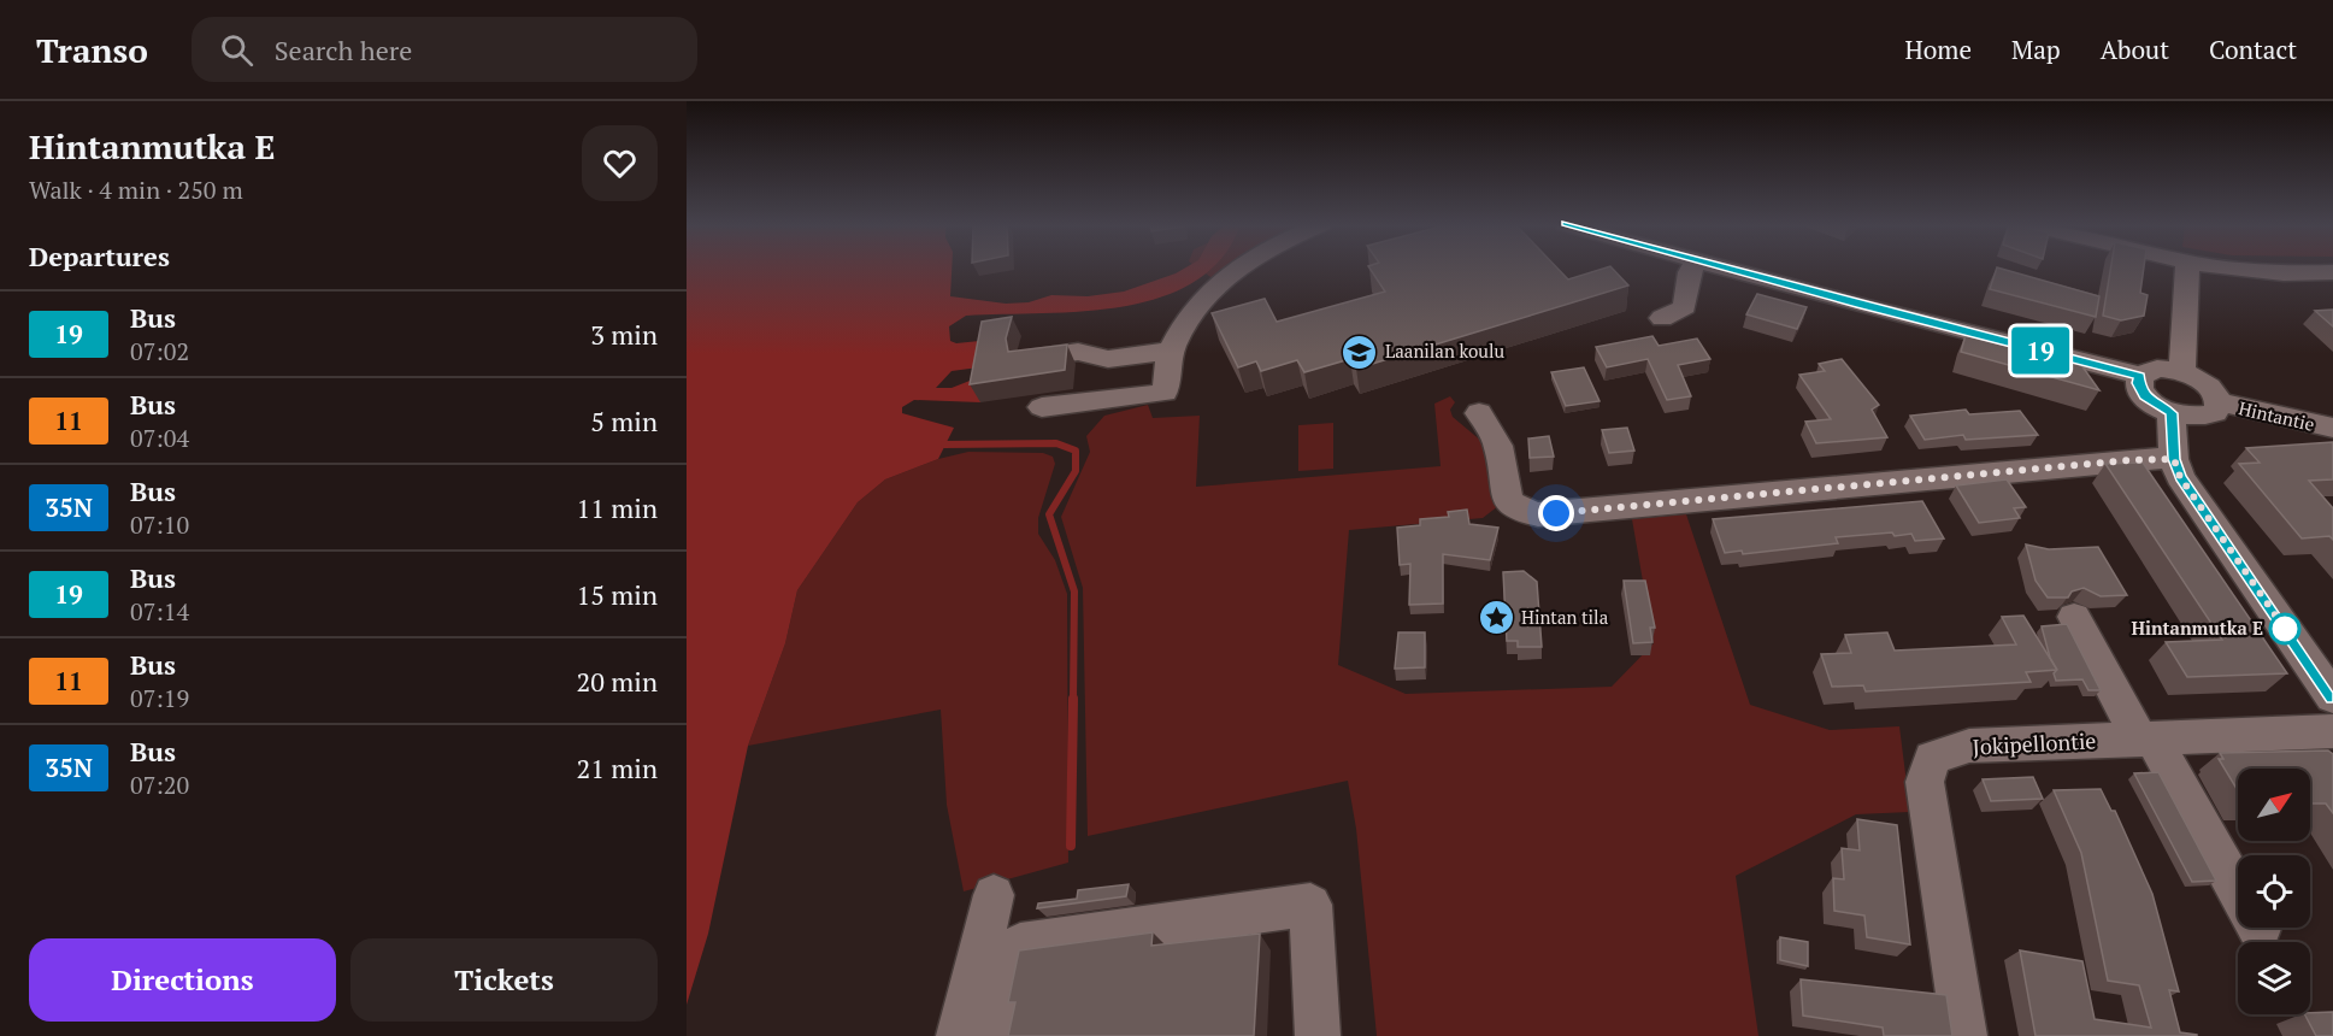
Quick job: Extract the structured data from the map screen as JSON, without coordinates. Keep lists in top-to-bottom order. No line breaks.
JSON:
{"streets":{"street":["Hintantie","Jokipellontie"]},"places":{"school or university":["Laanilan koulu"],"place":["Hintan tila"],"other":["Hintanmutka E"]},"lines":["bus line 19"],"north":"top right","page":{"header":"Transo","search":"Search here","nav":["Home","Map","About","Contact"],"heading":[["Hintanmutka E","Walk · 4 min · 250 m"],"Departures"],"on_map":"19","list":[{"mark":"19","name":"Bus","note":"07:02","value":"3 min"},{"mark":"11","name":"Bus","note":"07:04","value":"5 min"},{"mark":"35N","name":"Bus","note":"07:10","value":"11 min"},{"mark":"19","name":"Bus","note":"07:14","value":"15 min"},{"mark":"11","name":"Bus","note":"07:19","value":"20 min"},{"mark":"35N","name":"Bus","note":"07:20","value":"21 min"}],"buttons":["Directions","Tickets"]}}
